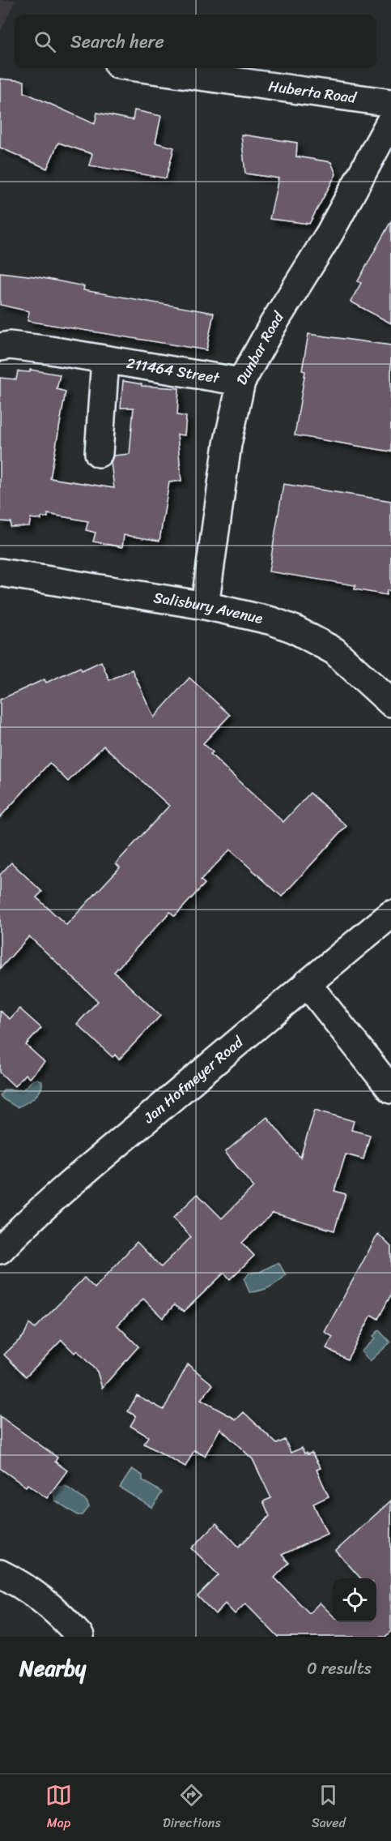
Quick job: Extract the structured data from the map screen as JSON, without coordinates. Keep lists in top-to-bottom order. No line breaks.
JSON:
{"streets":{"street":["Huberta Road","Dunbar Road","211464 Street","Salisbury Avenue","Jan Hofmeyer Road"]},"crossings":[["Dunbar Road","211464 Street"],["Dunbar Road","Salisbury Avenue"]],"page":{"search":"Search here","heading":["Nearby","0 results"],"nav":["Map","Directions","Saved"]}}
